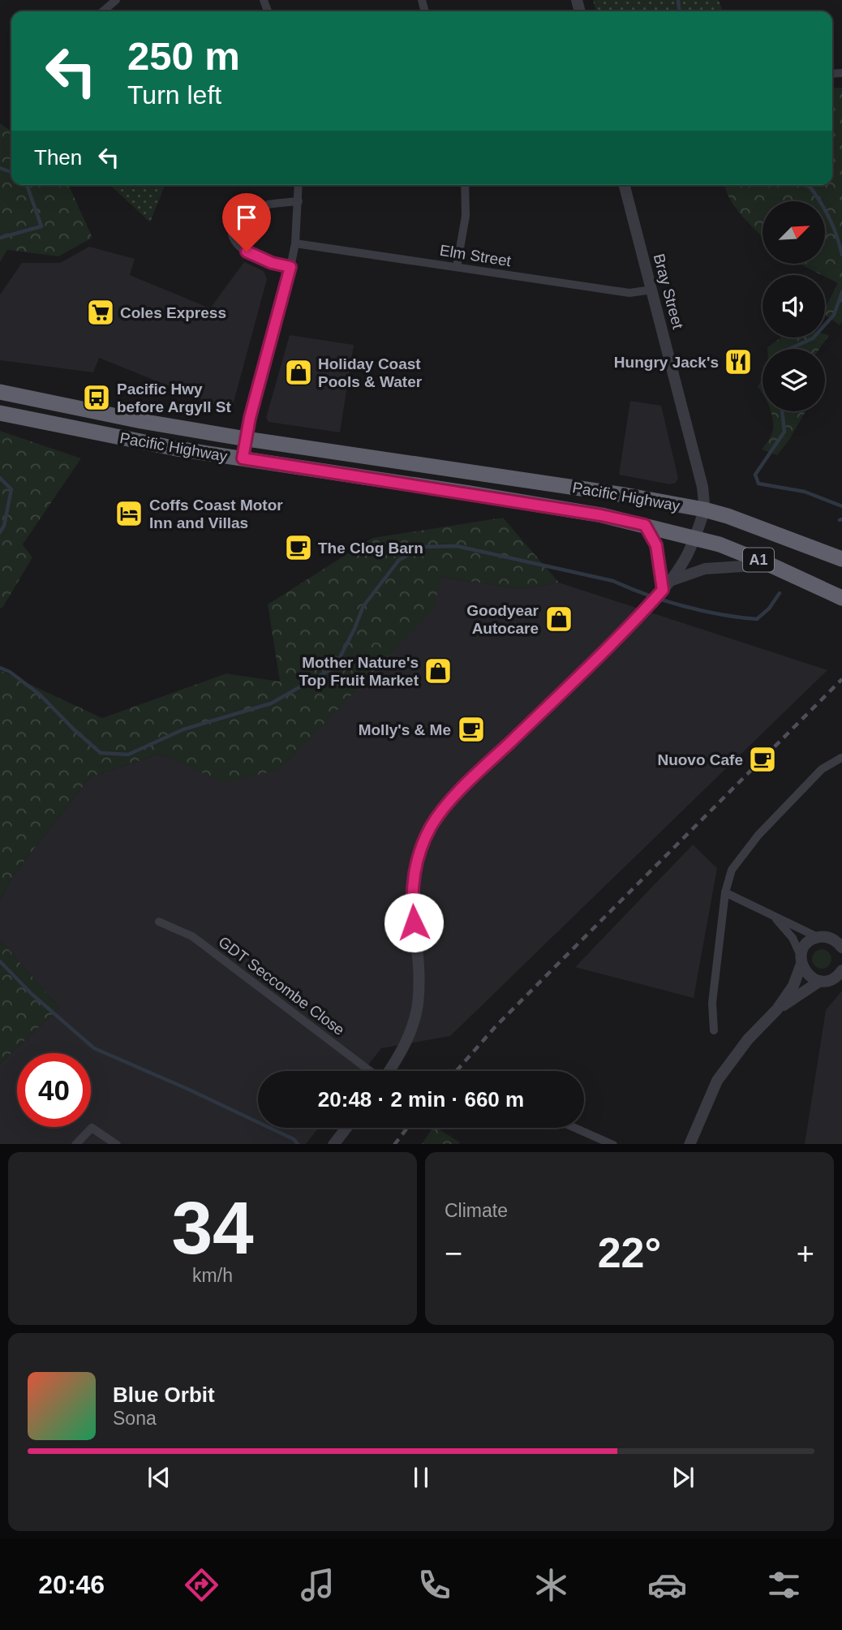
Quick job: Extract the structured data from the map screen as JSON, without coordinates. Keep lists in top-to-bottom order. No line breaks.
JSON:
{"streets":{"highway":["Pacific Highway","A1"],"street":["Elm Street","Bray Street","GDT Seccombe Close"]},"crossings":[["Elm Street","Bray Street"],["Bray Street","Pacific Highway"]],"places":{"supermarket":["Coles Express"],"restaurant":["Hungry Jack's"],"shop":["Holiday Coast Pools & Water","Goodyear Autocare","Mother Nature's Top Fruit Market"],"bus stop":["Pacific Hwy before Argyll St"],"hotel":["Coffs Coast Motor Inn and Villas"],"cafe":["The Clog Barn","Molly's & Me","Nuovo Cafe"]},"north":"top right","page":{"turn":["250 m","Turn left"],"then":"Then","limit":"40","trip":"20:48 · 2 min · 660 m","tile":[["34","km/h"],"Climate"],"heat":["−","22°","+"],"song":["Blue Orbit","Sona"],"tabs":"20:46"}}
